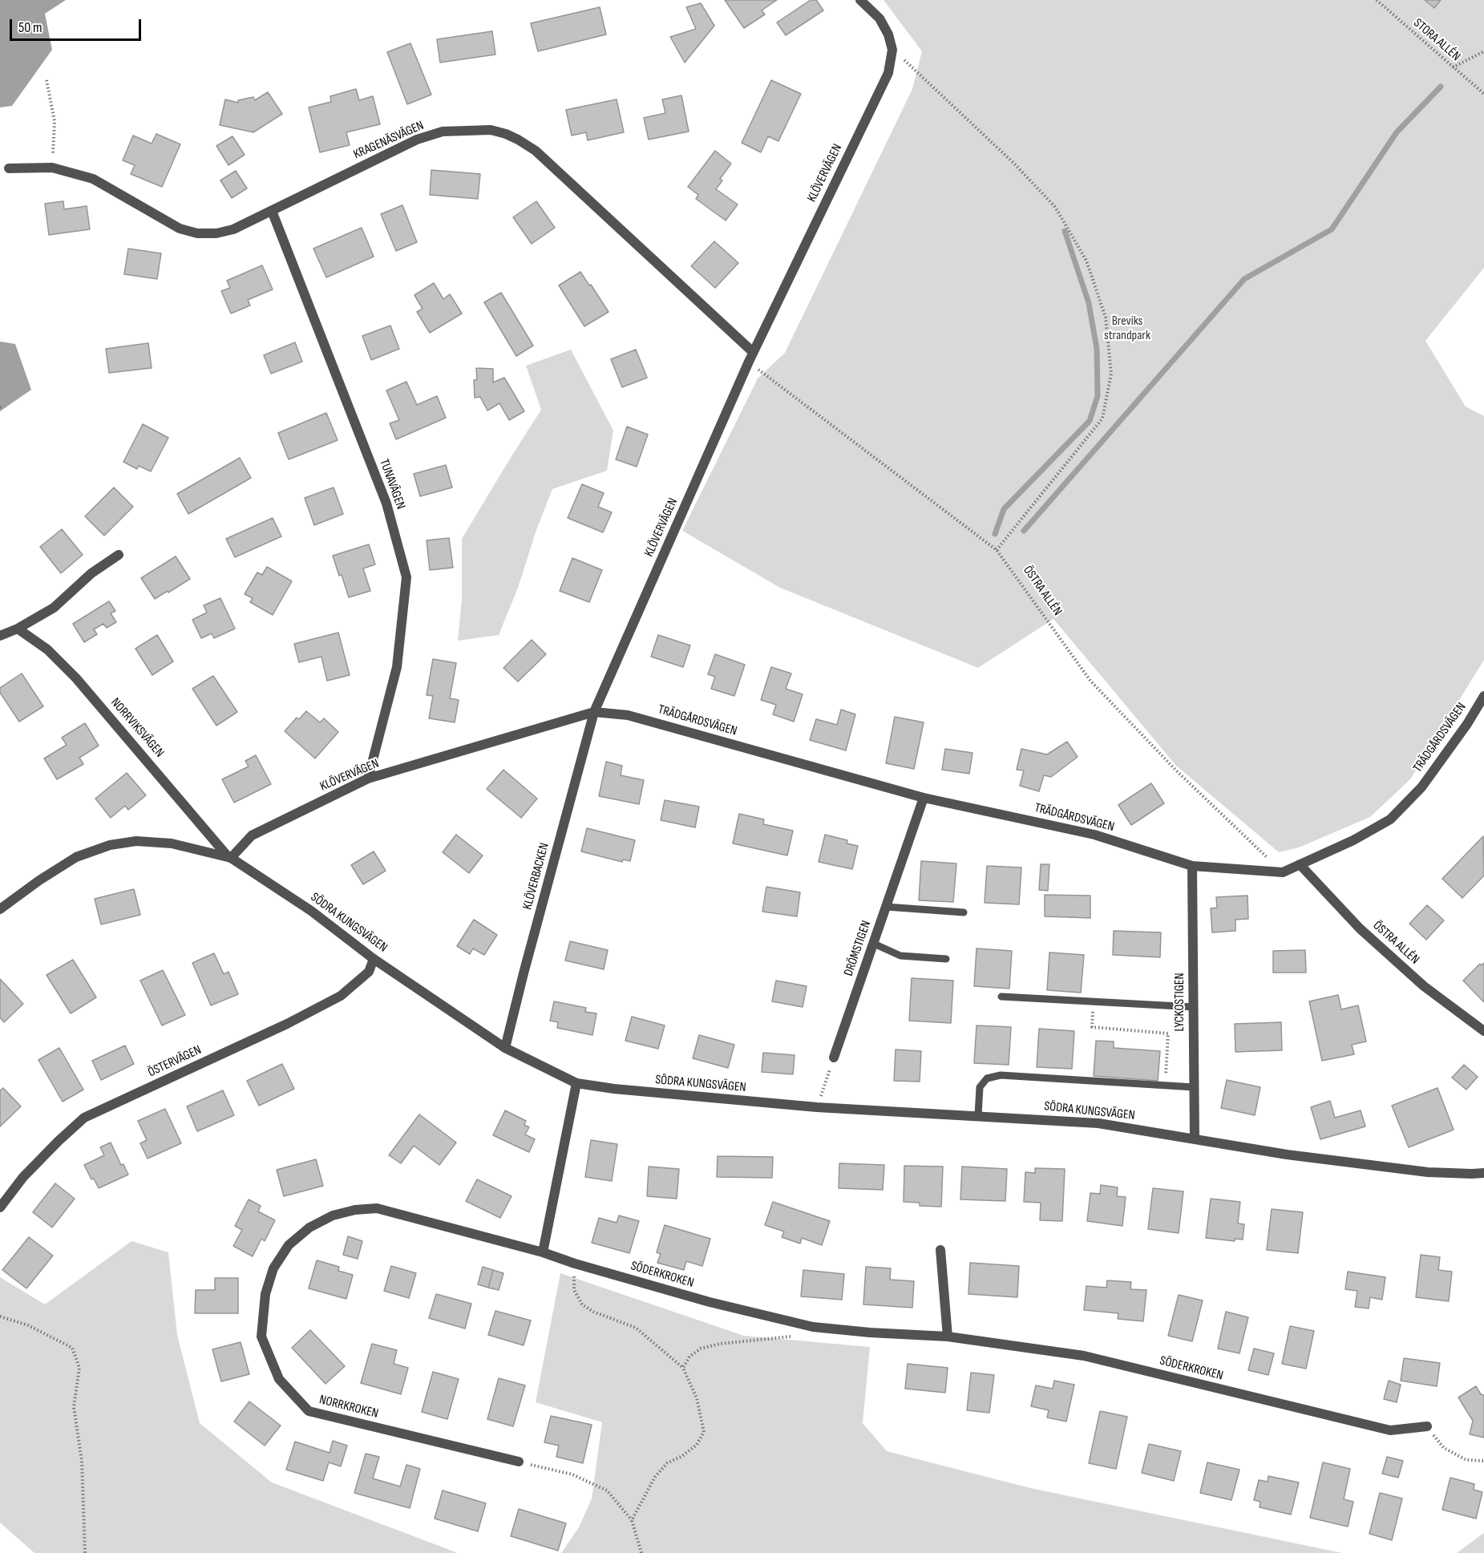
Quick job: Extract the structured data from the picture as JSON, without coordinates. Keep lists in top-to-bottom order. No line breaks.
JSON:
{"streets":{"street":["KRAGENÄSVÄGEN","KLÖVERVÄGEN","TUNAVÄGEN","ÖSTRA ALLÉN","TRÄDGÅRDSVÄGEN","NORRVIKSVÄGEN","KLÖVERBACKEN","SÖDRA KUNGSVÄGEN","DRÖMSTIGEN","LYCKOSTIGEN","ÖSTERVÄGEN","SÖDERKROKEN","NORRKROKEN"],"path":["STORA ALLÉN"]},"crossings":[["KRAGENÄSVÄGEN","KLÖVERVÄGEN"],["KRAGENÄSVÄGEN","TUNAVÄGEN"],["KRAGENÄSVÄGEN","ÖSTRA ALLÉN"],["KLÖVERVÄGEN","TUNAVÄGEN"],["KLÖVERVÄGEN","ÖSTRA ALLÉN"],["KLÖVERVÄGEN","TRÄDGÅRDSVÄGEN"],["KLÖVERVÄGEN","NORRVIKSVÄGEN"],["KLÖVERVÄGEN","KLÖVERBACKEN"],["KLÖVERVÄGEN","SÖDRA KUNGSVÄGEN"],["ÖSTRA ALLÉN","TRÄDGÅRDSVÄGEN"],["TRÄDGÅRDSVÄGEN","KLÖVERBACKEN"],["TRÄDGÅRDSVÄGEN","DRÖMSTIGEN"],["TRÄDGÅRDSVÄGEN","LYCKOSTIGEN"],["NORRVIKSVÄGEN","SÖDRA KUNGSVÄGEN"],["KLÖVERBACKEN","SÖDRA KUNGSVÄGEN"],["SÖDRA KUNGSVÄGEN","LYCKOSTIGEN"],["SÖDRA KUNGSVÄGEN","ÖSTERVÄGEN"],["SÖDERKROKEN","NORRKROKEN"]],"parks":["Breviks strandpark"],"scale_bar":"50 m"}
